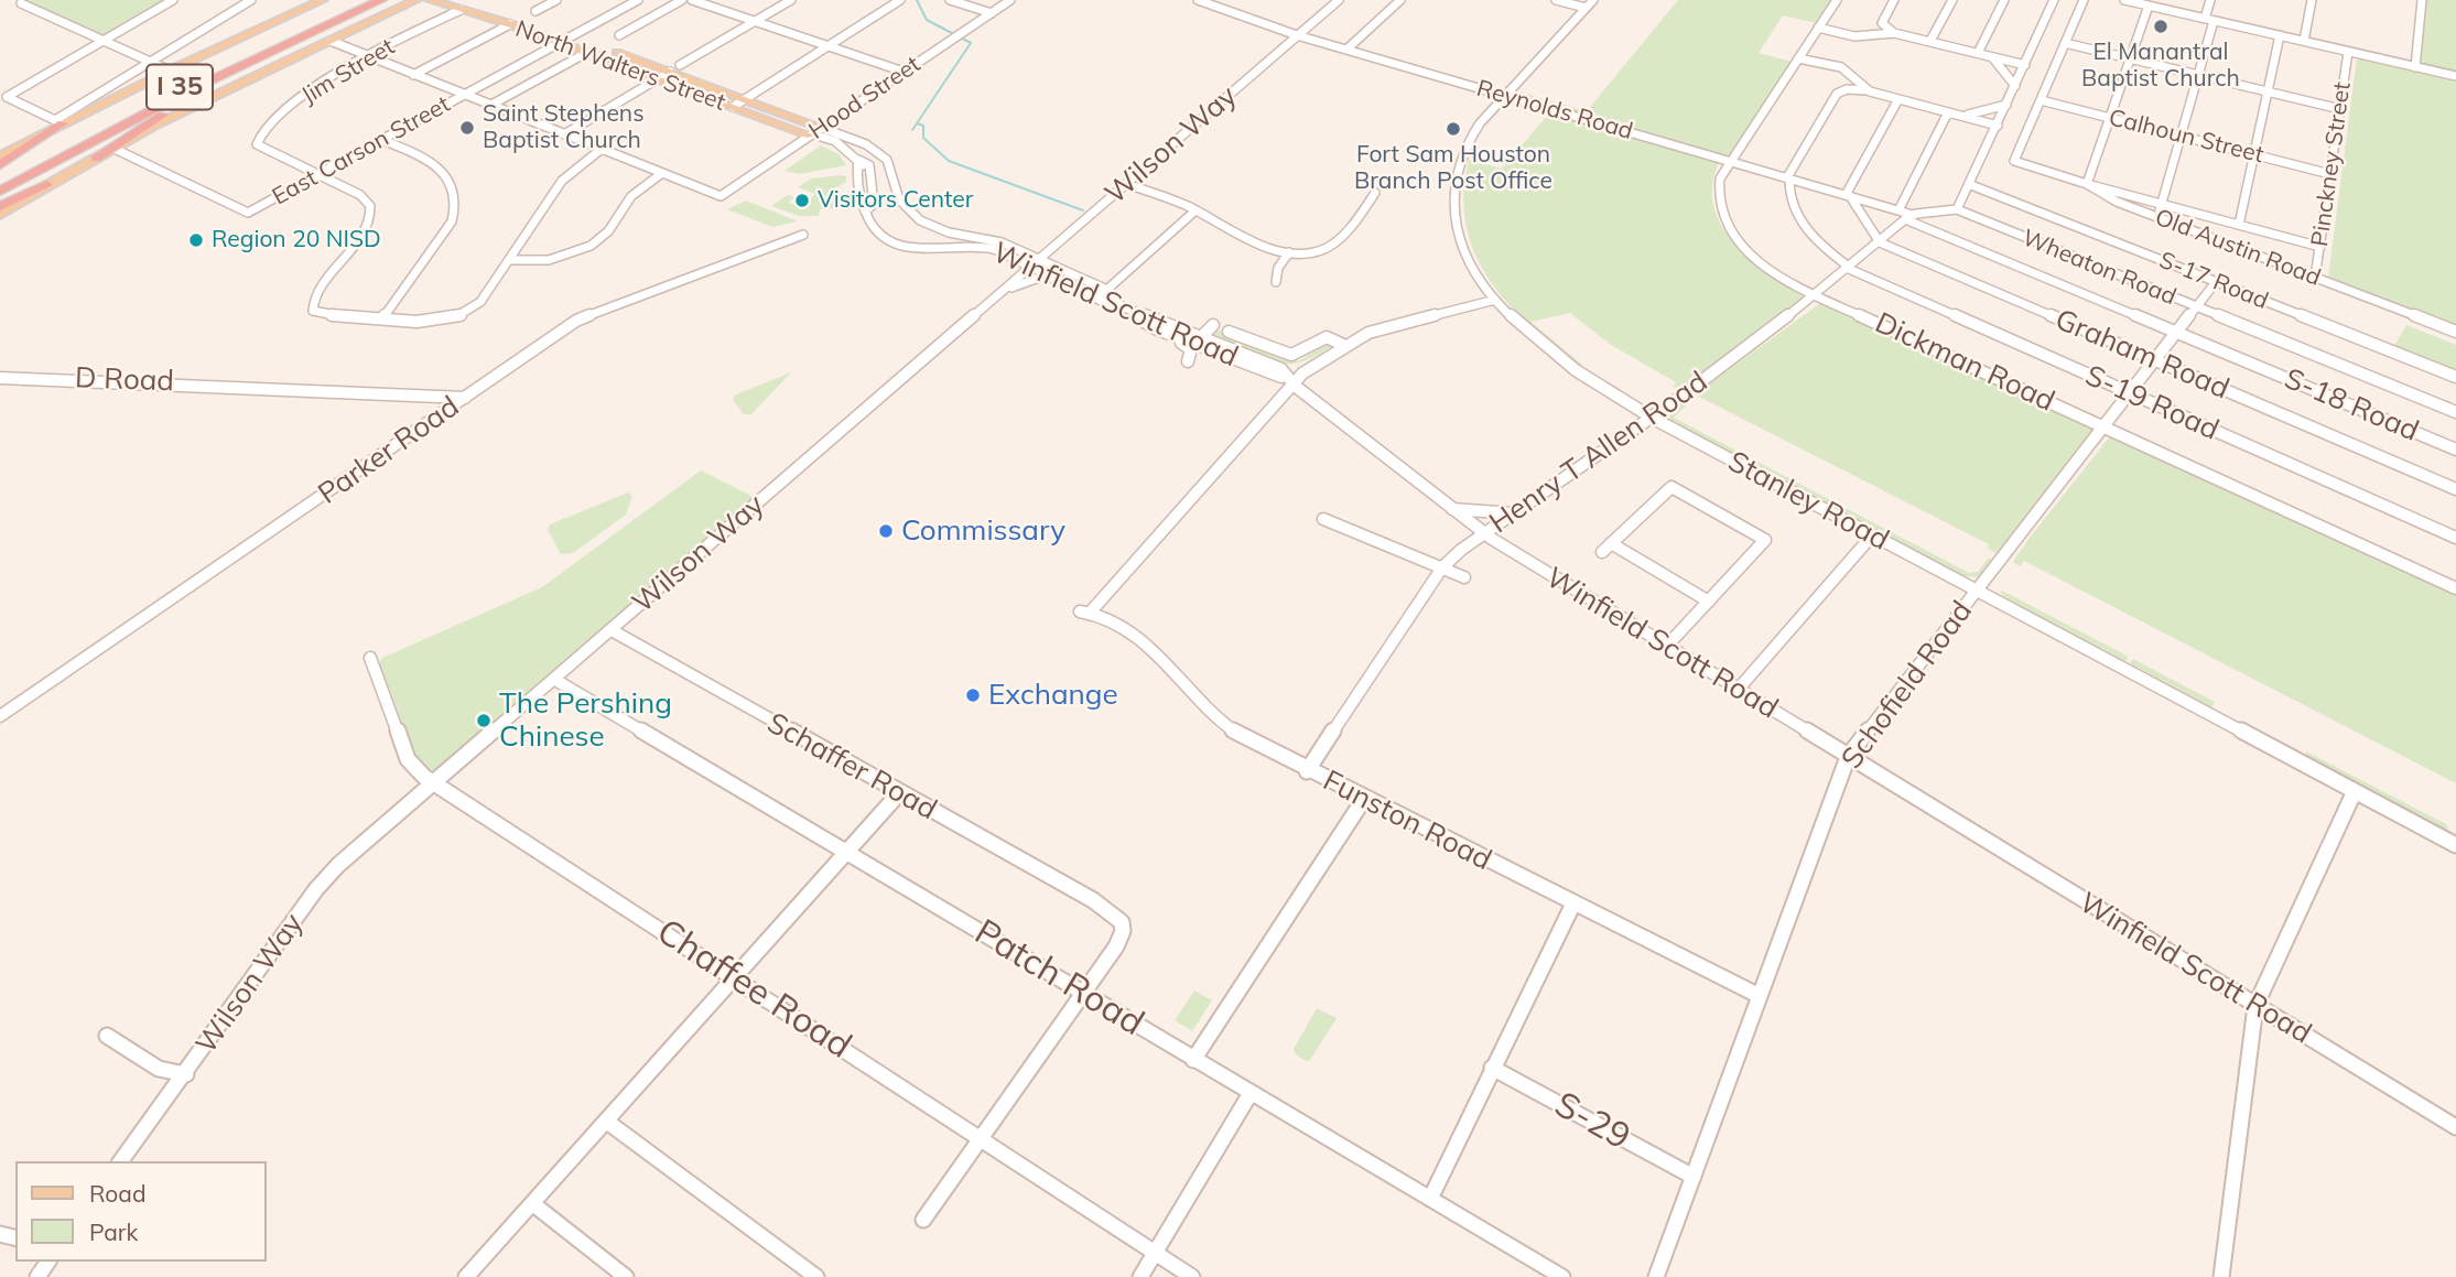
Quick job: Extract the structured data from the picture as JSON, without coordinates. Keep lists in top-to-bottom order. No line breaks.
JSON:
{"streets":{"highway":["I 35"],"main road":["North Walters Street"],"street":["Jim Street","Hood Street","Reynolds Road","Calhoun Street","Wilson Way","East Carson Street","Pinckney Street","Old Austin Road","Wheaton Road","S-17 Road","Winfield Scott Road","Graham Road","Dickman Road","D Road","S-19 Road","S-18 Road","Parker Road","Henry T Allen Road","Stanley Road","Schofield Road","Schaffer Road","Funston Road","Patch Road","Chaffee Road","S-29"]},"crossings":[["North Walters Street","Jim Street"],["North Walters Street","Hood Street"],["North Walters Street","East Carson Street"],["North Walters Street","Winfield Scott Road"],["Jim Street","East Carson Street"],["Hood Street","Winfield Scott Road"],["Reynolds Road","Wilson Way"],["Reynolds Road","Dickman Road"],["Reynolds Road","S-19 Road"],["Reynolds Road","S-18 Road"],["Reynolds Road","Henry T Allen Road"],["Reynolds Road","Stanley Road"],["Calhoun Street","Pinckney Street"],["Calhoun Street","Old Austin Road"],["Wilson Way","Winfield Scott Road"],["Wilson Way","Schaffer Road"],["Wilson Way","Patch Road"],["Wilson Way","Chaffee Road"],["Pinckney Street","Old Austin Road"],["Wheaton Road","Schofield Road"],["S-17 Road","Schofield Road"],["Winfield Scott Road","Henry T Allen Road"],["Winfield Scott Road","Schofield Road"],["Winfield Scott Road","Funston Road"],["Graham Road","Henry T Allen Road"],["Graham Road","Schofield Road"],["Dickman Road","Henry T Allen Road"],["Dickman Road","Schofield Road"],["D Road","Parker Road"],["S-19 Road","Henry T Allen Road"],["S-19 Road","Schofield Road"],["S-18 Road","Henry T Allen Road"],["S-18 Road","Schofield Road"],["Henry T Allen Road","Stanley Road"],["Henry T Allen Road","Funston Road"],["Stanley Road","Schofield Road"],["Schofield Road","Funston Road"],["Schofield Road","S-29"],["Schaffer Road","Patch Road"]],"places":["El Manantral Baptist Church","Saint Stephens Baptist Church","Fort Sam Houston Branch Post Office","Visitors Center","Region 20 NISD","Commissary","Exchange","The Pershing Chinese"],"legend":["Road","Park"]}
